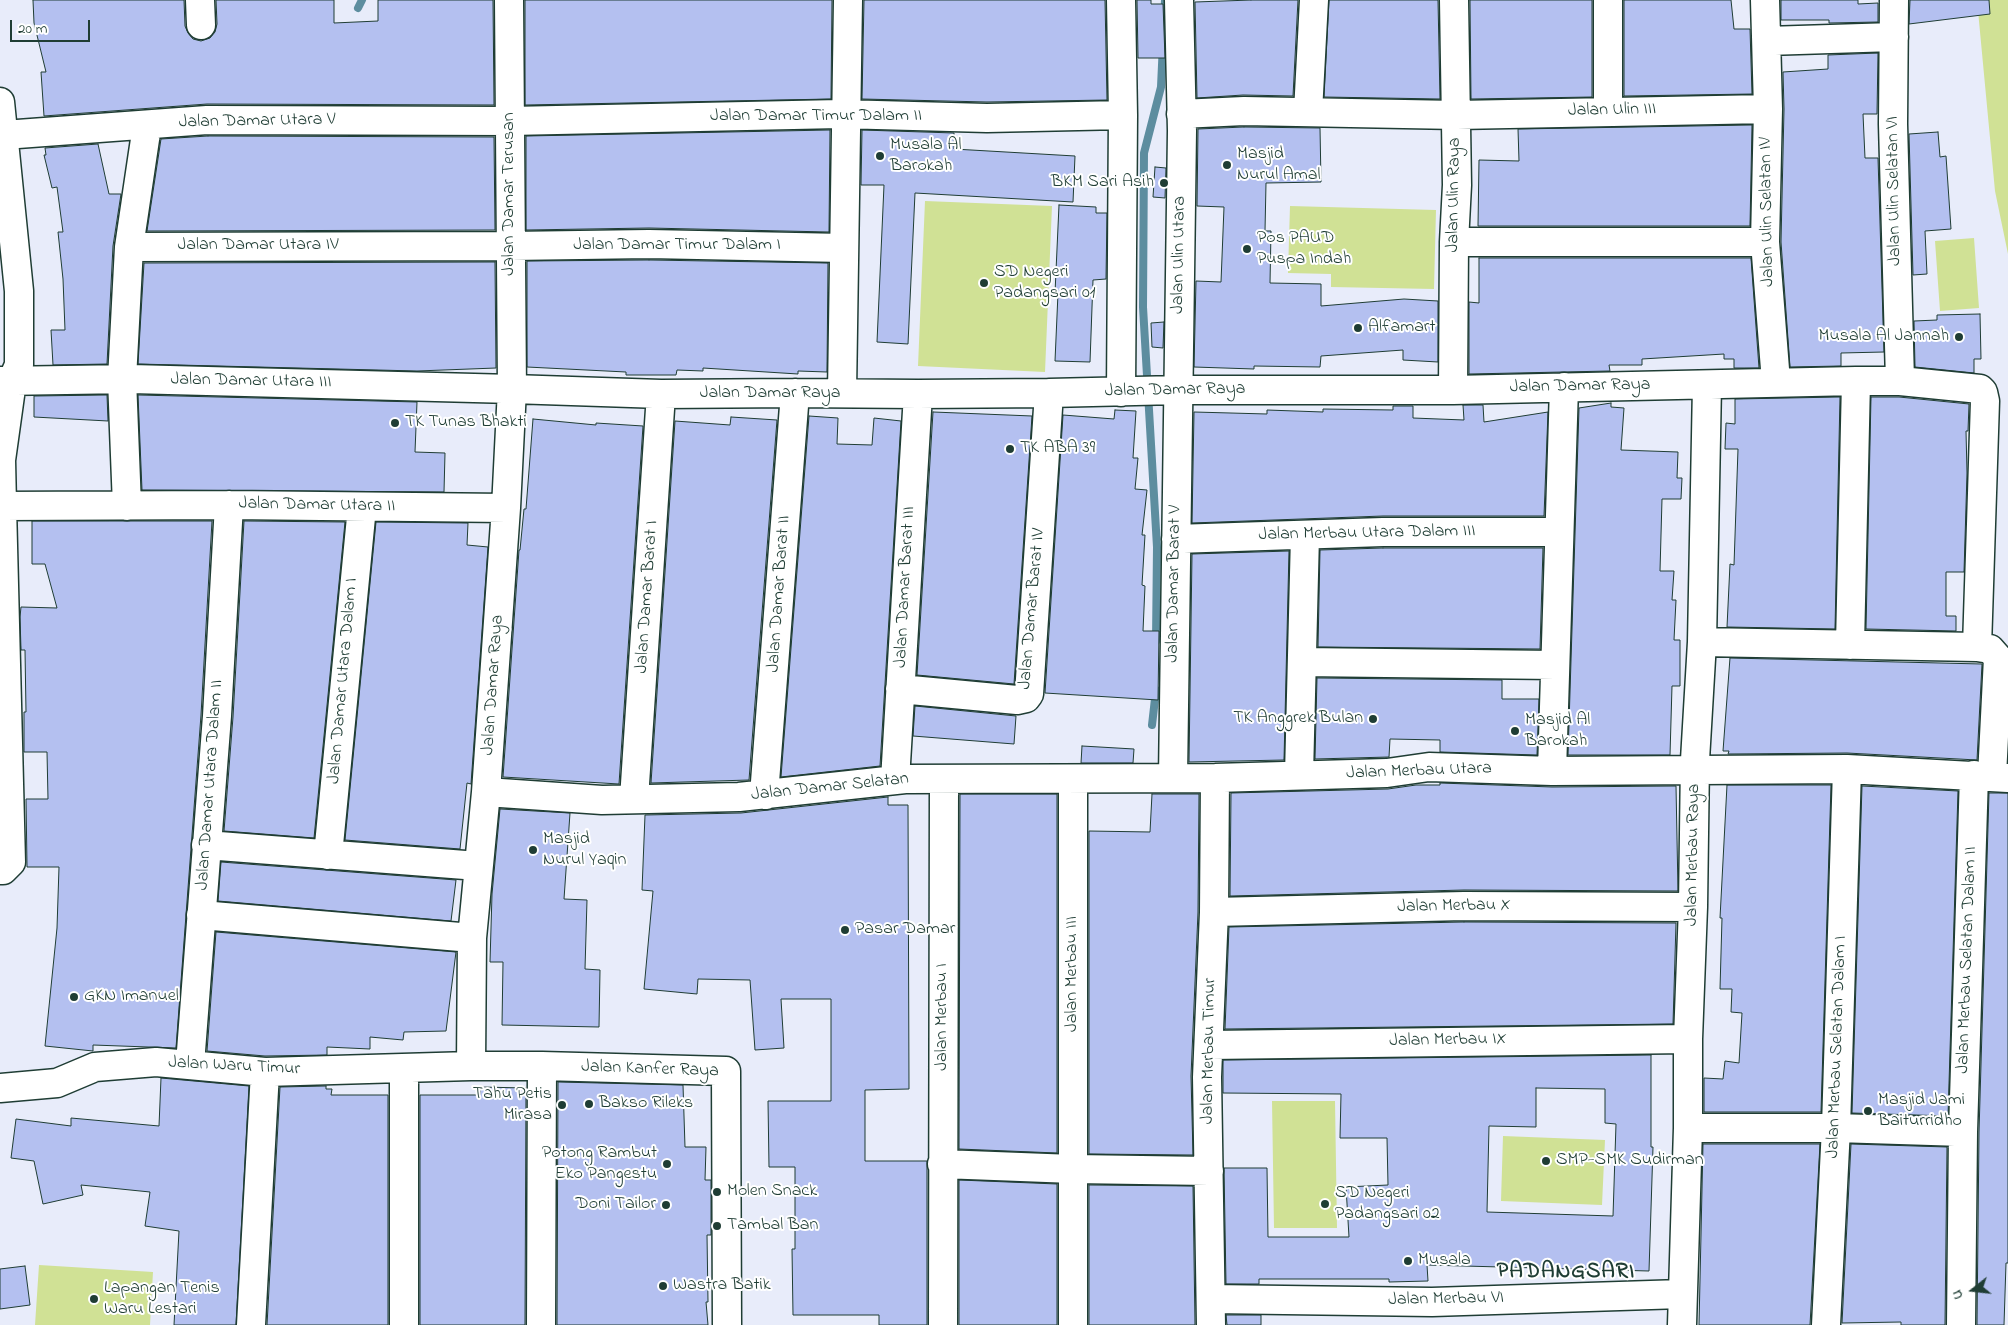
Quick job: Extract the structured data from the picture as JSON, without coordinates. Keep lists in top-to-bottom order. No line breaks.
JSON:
{"streets":{"street":["Jalan Ulin III","Jalan Damar Timur Dalam II","Jalan Damar Utara V","Jalan Ulin Selatan VI","Jalan Damar Terusan","Jalan Ulin Raya","Jalan Ulin Selatan IV","Jalan Damar Utara IV","Jalan Damar Timur Dalam I","Jalan Ulin Utara","Jalan Damar Utara III","Jalan Damar Raya","Jalan Damar Utara II","Jalan Merbau Utara Dalam III","Jalan Damar Barat V","Jalan Damar Barat III","Jalan Damar Barat II","Jalan Damar Barat I","Jalan Damar Barat IV","Jalan Damar Utara Dalam I","Jalan Merbau Utara","Jalan Damar Utara Dalam II","Jalan Damar Selatan","Jalan Merbau Raya","Jalan Merbau X","Jalan Merbau Selatan Dalam II","Jalan Merbau III","Jalan Merbau I","Jalan Merbau IX","Jalan Merbau Selatan Dalam I","Jalan Merbau Timur","Jalan Waru Timur","Jalan Kanfer Raya","Jalan Merbau VI"]},"crossings":[["Jalan Ulin III","Jalan Ulin Raya"],["Jalan Ulin III","Jalan Ulin Selatan IV"],["Jalan Ulin III","Jalan Ulin Utara"],["Jalan Damar Timur Dalam II","Jalan Damar Utara V"],["Jalan Damar Timur Dalam II","Jalan Damar Terusan"],["Jalan Damar Utara V","Jalan Damar Terusan"],["Jalan Ulin Selatan VI","Jalan Damar Raya"],["Jalan Damar Terusan","Jalan Damar Utara IV"],["Jalan Damar Terusan","Jalan Damar Timur Dalam I"],["Jalan Damar Terusan","Jalan Damar Utara III"],["Jalan Damar Terusan","Jalan Damar Raya"],["Jalan Ulin Raya","Jalan Damar Raya"],["Jalan Ulin Selatan IV","Jalan Damar Raya"],["Jalan Damar Utara IV","Jalan Damar Timur Dalam I"],["Jalan Ulin Utara","Jalan Damar Raya"],["Jalan Ulin Utara","Jalan Damar Barat V"],["Jalan Damar Utara III","Jalan Damar Raya"],["Jalan Damar Raya","Jalan Damar Utara II"],["Jalan Damar Raya","Jalan Damar Barat V"],["Jalan Damar Raya","Jalan Damar Barat III"],["Jalan Damar Raya","Jalan Damar Barat II"],["Jalan Damar Raya","Jalan Damar Barat I"],["Jalan Damar Raya","Jalan Damar Barat IV"],["Jalan Damar Raya","Jalan Damar Selatan"],["Jalan Damar Raya","Jalan Merbau Raya"],["Jalan Damar Raya","Jalan Merbau Selatan Dalam II"],["Jalan Damar Raya","Jalan Waru Timur"],["Jalan Damar Raya","Jalan Kanfer Raya"],["Jalan Damar Utara II","Jalan Damar Utara Dalam I"],["Jalan Damar Utara II","Jalan Damar Utara Dalam II"],["Jalan Merbau Utara Dalam III","Jalan Damar Barat V"],["Jalan Damar Barat V","Jalan Merbau Utara"],["Jalan Damar Barat V","Jalan Damar Selatan"],["Jalan Damar Barat III","Jalan Damar Barat IV"],["Jalan Damar Barat III","Jalan Damar Selatan"],["Jalan Damar Barat II","Jalan Damar Selatan"],["Jalan Damar Barat I","Jalan Damar Selatan"],["Jalan Merbau Utara","Jalan Damar Selatan"],["Jalan Merbau Utara","Jalan Merbau Raya"],["Jalan Merbau Utara","Jalan Merbau Selatan Dalam II"],["Jalan Merbau Utara","Jalan Merbau Selatan Dalam I"],["Jalan Merbau Utara","Jalan Merbau Timur"],["Jalan Damar Utara Dalam II","Jalan Waru Timur"],["Jalan Damar Selatan","Jalan Merbau III"],["Jalan Damar Selatan","Jalan Merbau I"],["Jalan Merbau Raya","Jalan Merbau X"],["Jalan Merbau Raya","Jalan Merbau IX"],["Jalan Merbau Raya","Jalan Merbau VI"],["Jalan Merbau X","Jalan Merbau Timur"],["Jalan Merbau IX","Jalan Merbau Timur"],["Jalan Merbau Timur","Jalan Merbau VI"],["Jalan Waru Timur","Jalan Kanfer Raya"]],"districts":["PADANGSARI"],"places":["Musala Al Barokah","Masjid Nurul Amal","BKM Sari Asih","Pos PAUD Puspa Indah","SD Negeri Padangsari 01","Alfamart","Musala Al Jannah","TK Tunas Bhakti","TK ABA 39","TK Anggrek Bulan","Masjid Al Barokah","Masjid Nurul Yaqin","Pasar Damar","GKN Imanuel","Bakso Rileks","Tahu Petis Mirasa","Masjid Jami Baiturridho","SMP-SMK Sudirman","Potong Rambut Eko Pangestu","Molen Snack","SD Negeri Padangsari 02","Doni Tailor","Tambal Ban","Musala","Wastra Batik","Lapangan Tenis Waru Lestari"],"scale_bar":"20 m","north":"left"}
